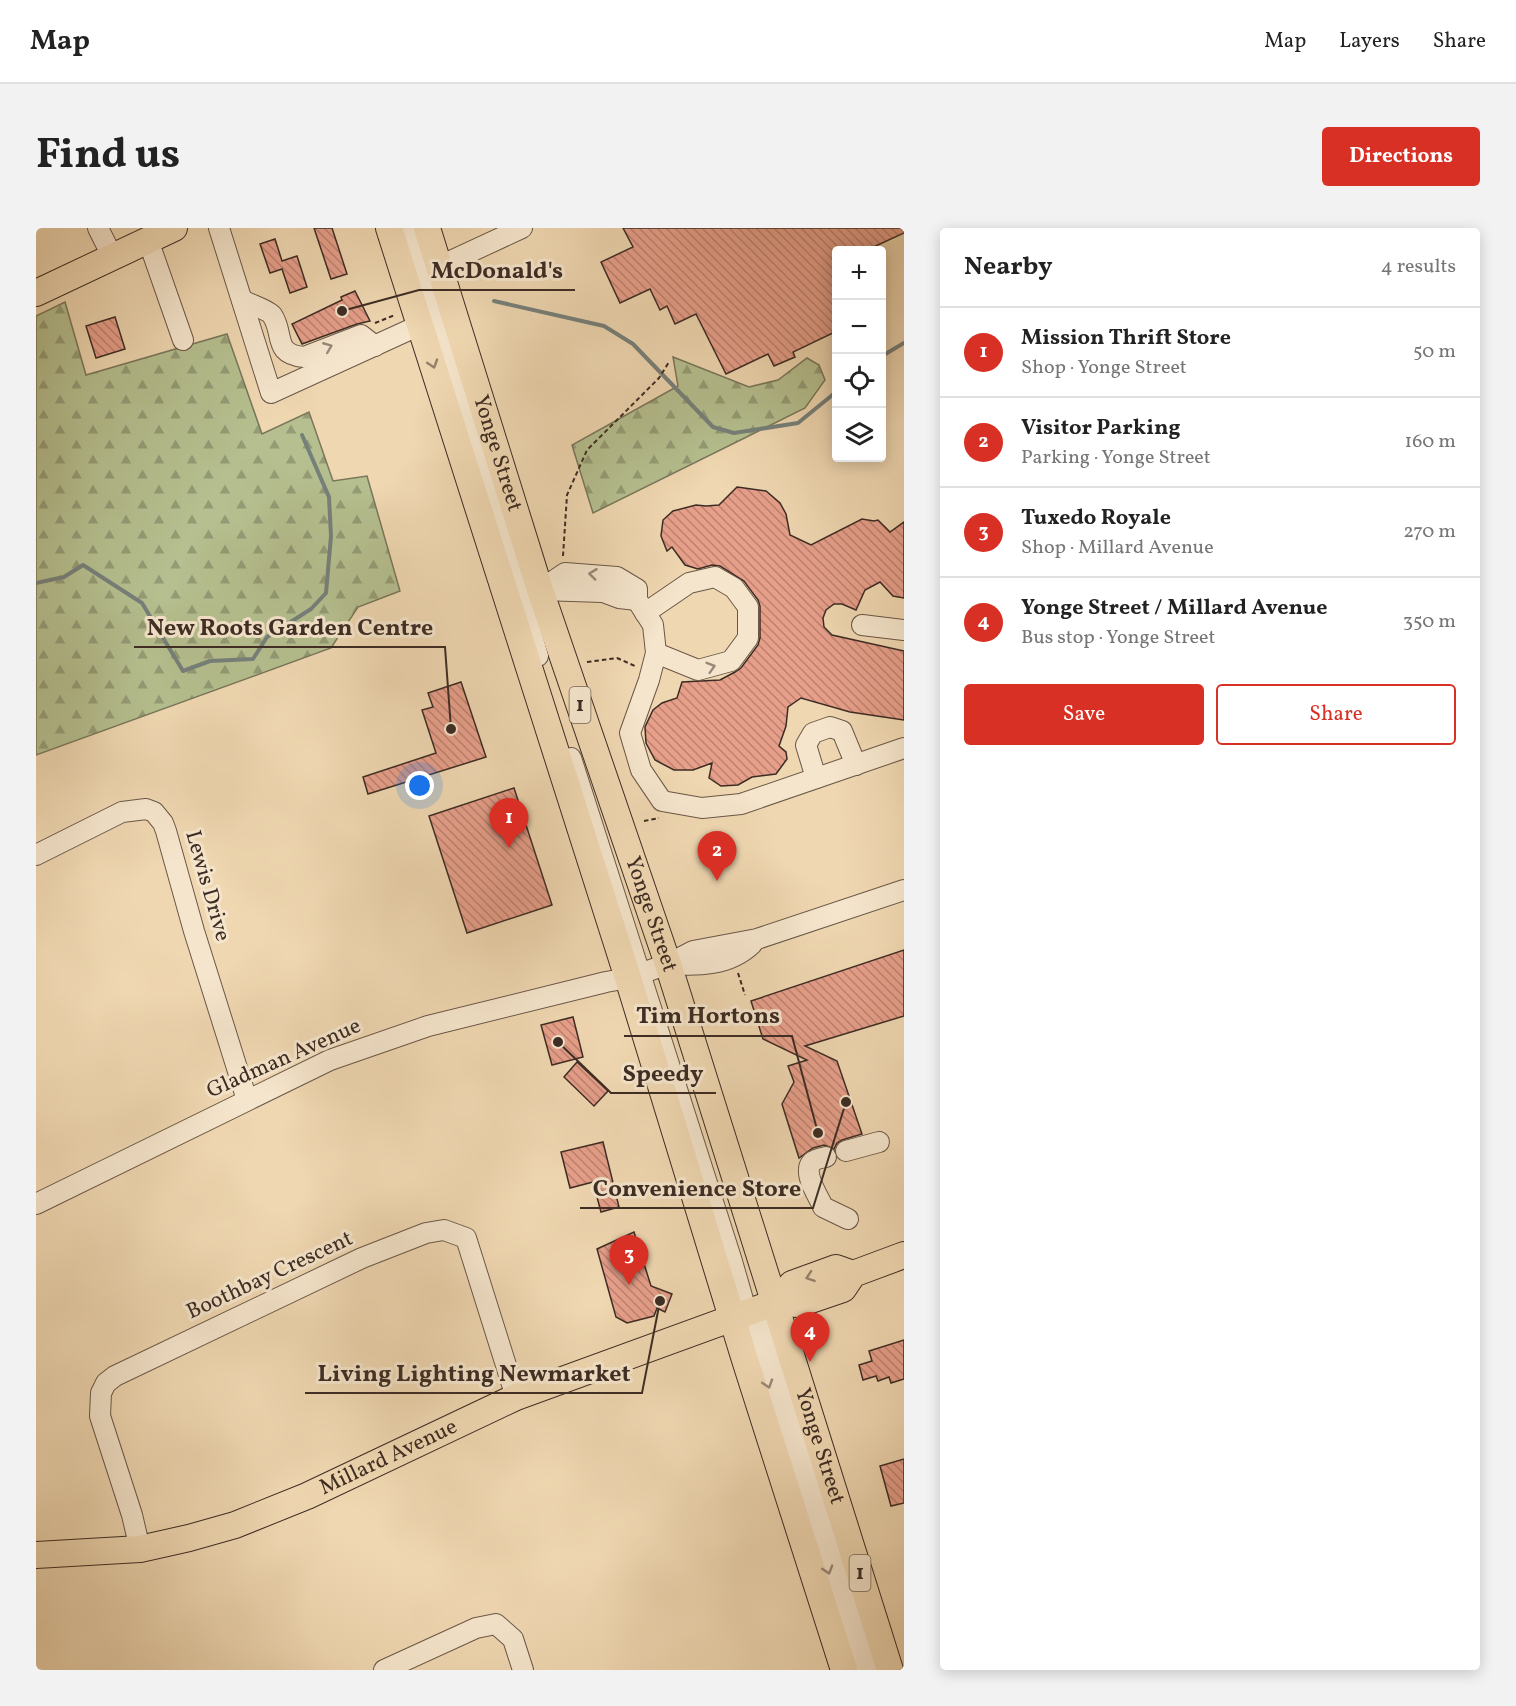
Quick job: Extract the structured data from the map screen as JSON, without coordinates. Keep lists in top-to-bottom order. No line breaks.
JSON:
{"streets":{"main road":["Yonge Street","1","Millard Avenue"],"street":["Lewis Drive","Gladman Avenue","Boothbay Crescent"]},"crossings":[["Yonge Street","Gladman Avenue"],["Yonge Street","Millard Avenue"],["Lewis Drive","Gladman Avenue"],["Boothbay Crescent","Millard Avenue"]],"places":["McDonald's","New Roots Garden Centre","Speedy","Convenience Store","Tim Hortons","Living Lighting Newmarket"],"page":{"header":"Map","nav":["Map","Layers","Share"],"title":"Find us","buttons":["Directions",["Save","Share"]],"heading":["Nearby","4 results"],"map_buttons":["+","−"],"list":[{"mark":"1","name":"Mission Thrift Store","note":"Shop · Yonge Street","value":"50 m"},{"mark":"2","name":"Visitor Parking","note":"Parking · Yonge Street","value":"160 m"},{"mark":"3","name":"Tuxedo Royale","note":"Shop · Millard Avenue","value":"270 m"},{"mark":"4","name":"Yonge Street / Millard Avenue","note":"Bus stop · Yonge Street","value":"350 m"}],"pins":["1","2","3","4"]}}
